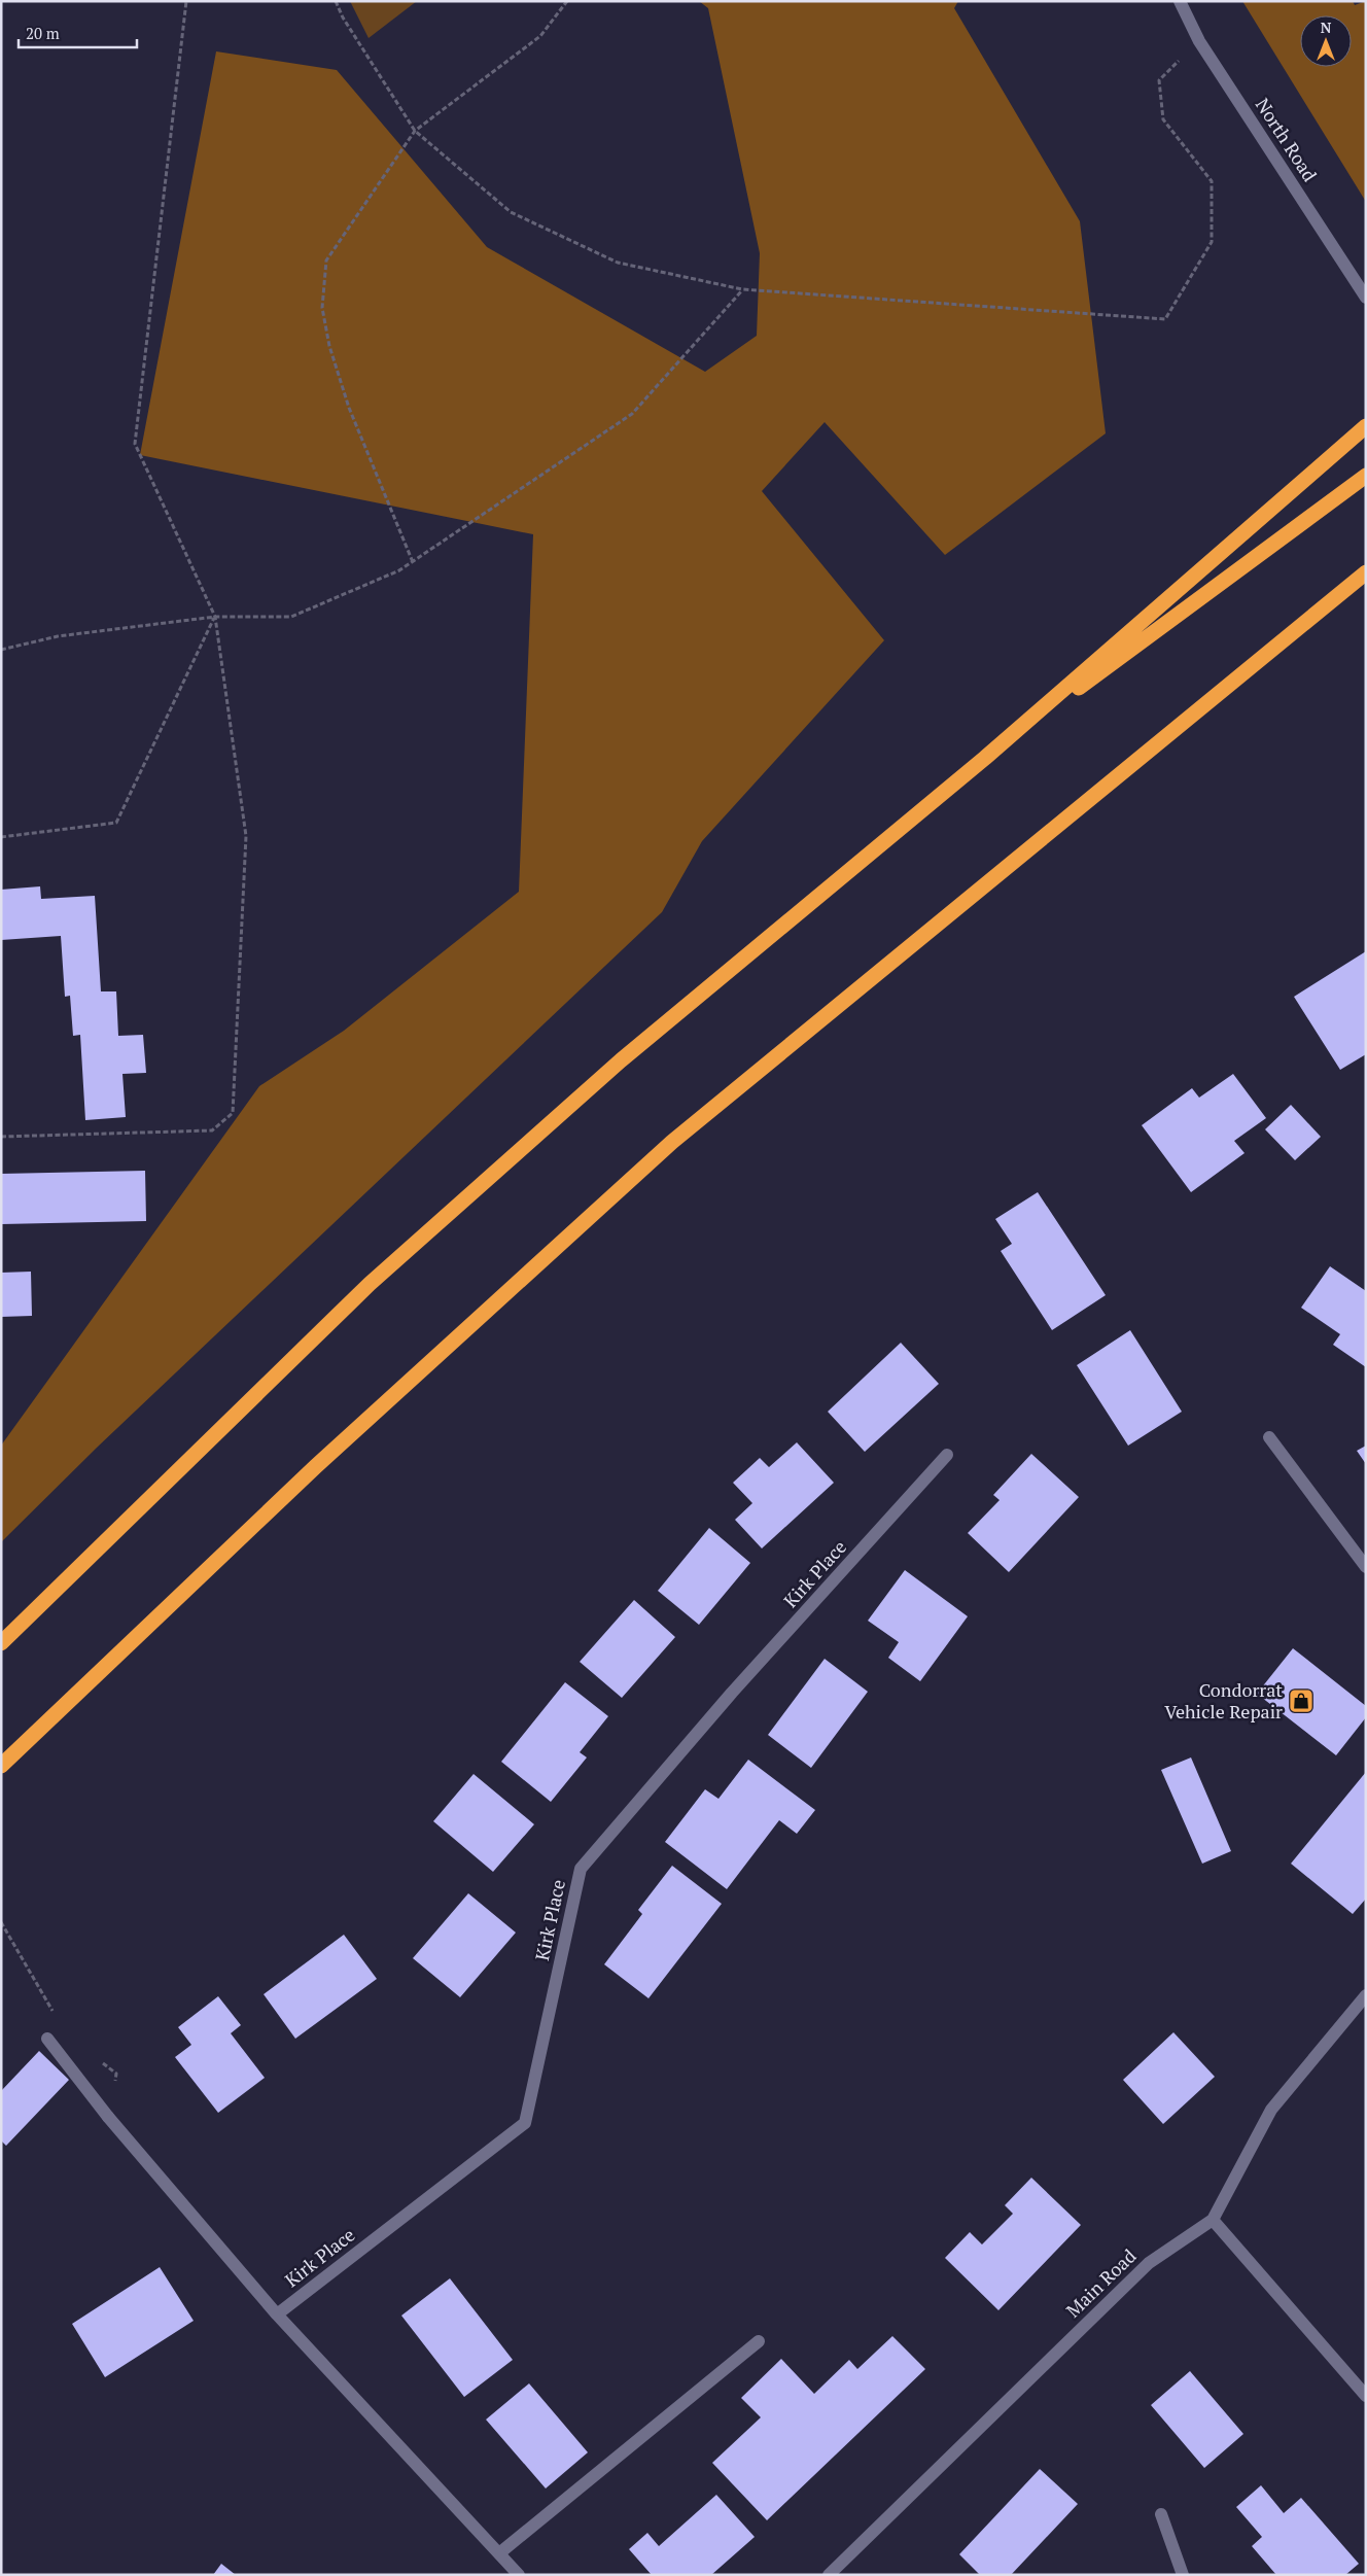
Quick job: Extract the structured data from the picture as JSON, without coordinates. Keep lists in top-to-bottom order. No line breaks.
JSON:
{"streets":{"street":["North Road","Kirk Place","Main Road"]},"places":{"shop":["Condorrat Vehicle Repair"]},"scale_bar":"20 m","north":"top"}
